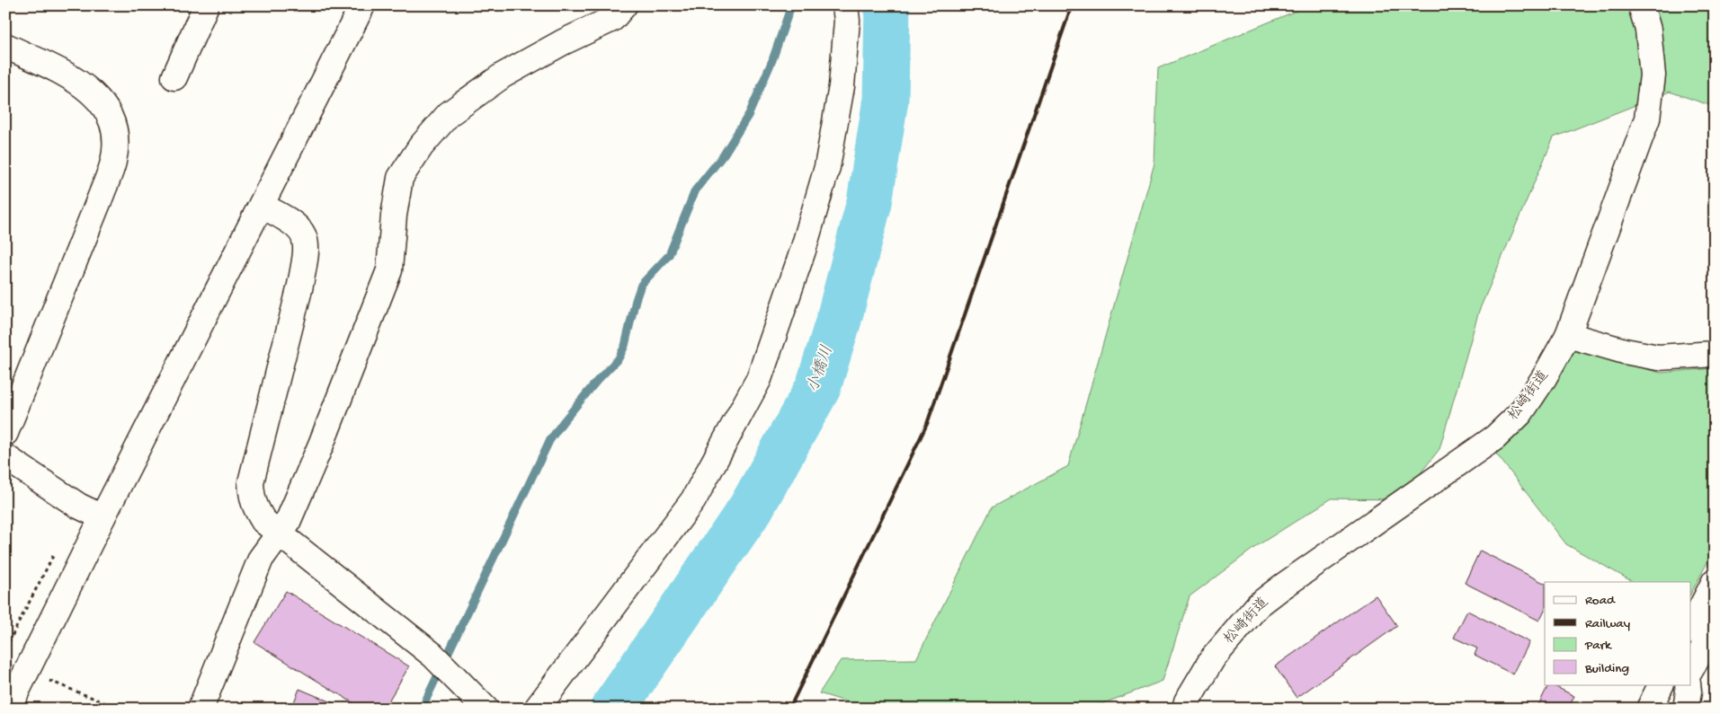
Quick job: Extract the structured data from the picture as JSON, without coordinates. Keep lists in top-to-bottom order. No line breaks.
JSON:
{"streets":{"street":["松崎街道"]},"water":["小橋川"],"legend":["Road","Railway","Park","Building"]}
